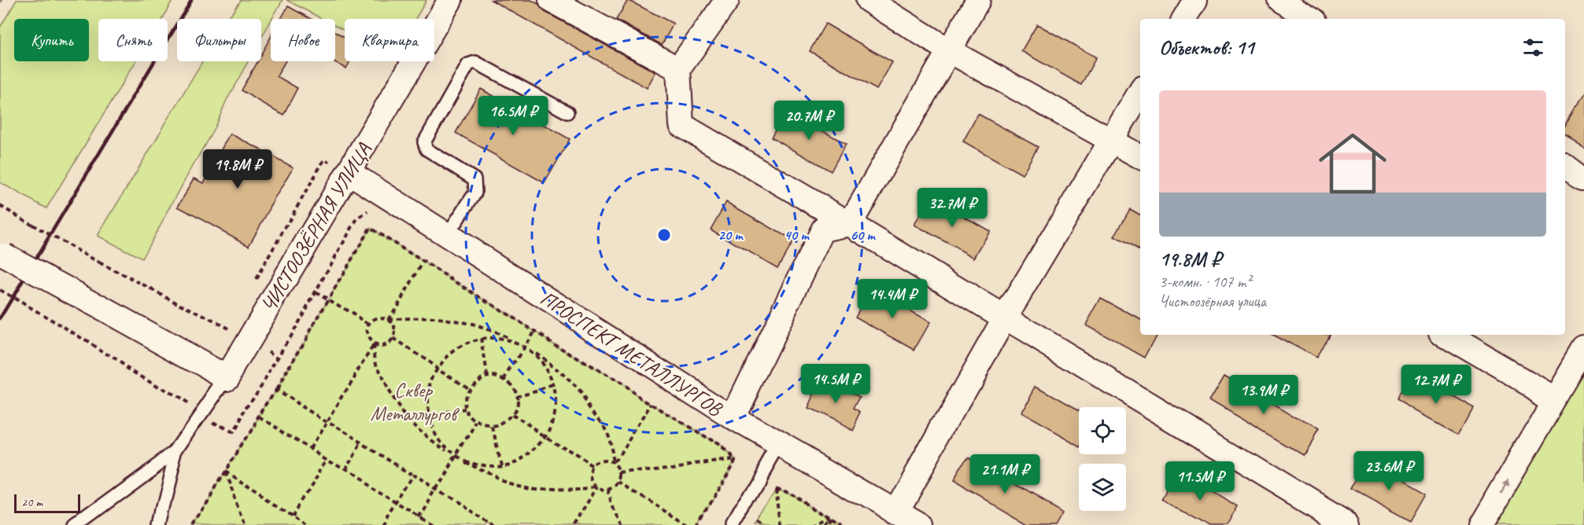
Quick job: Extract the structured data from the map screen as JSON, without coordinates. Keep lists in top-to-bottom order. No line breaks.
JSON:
{"streets":{"street":["ЧИСТООЗЁРНАЯ УЛИЦА","ПРОСПЕКТ МЕТАЛЛУРГОВ"]},"crossings":[["ЧИСТООЗЁРНАЯ УЛИЦА","ПРОСПЕКТ МЕТАЛЛУРГОВ"]],"parks":["Сквер Металлургов"],"scale_bar":"20 m","page":{"chip":["Купить","Снять","Фильтры","Новое","Квартира"],"heading":"Объектов: 11","list":[{"name":"19.8M ₽","note":"3-комн. · 107 m² · Чистоозёрная улица"}],"price":["16.5M ₽","20.7M ₽","19.8M ₽","32.7M ₽","14.4M ₽","14.5M ₽","12.7M ₽","13.9M ₽","23.6M ₽","21.1M ₽","11.5M ₽"],"scale":"20 m"},"rings":["20 m","40 m","60 m"]}
